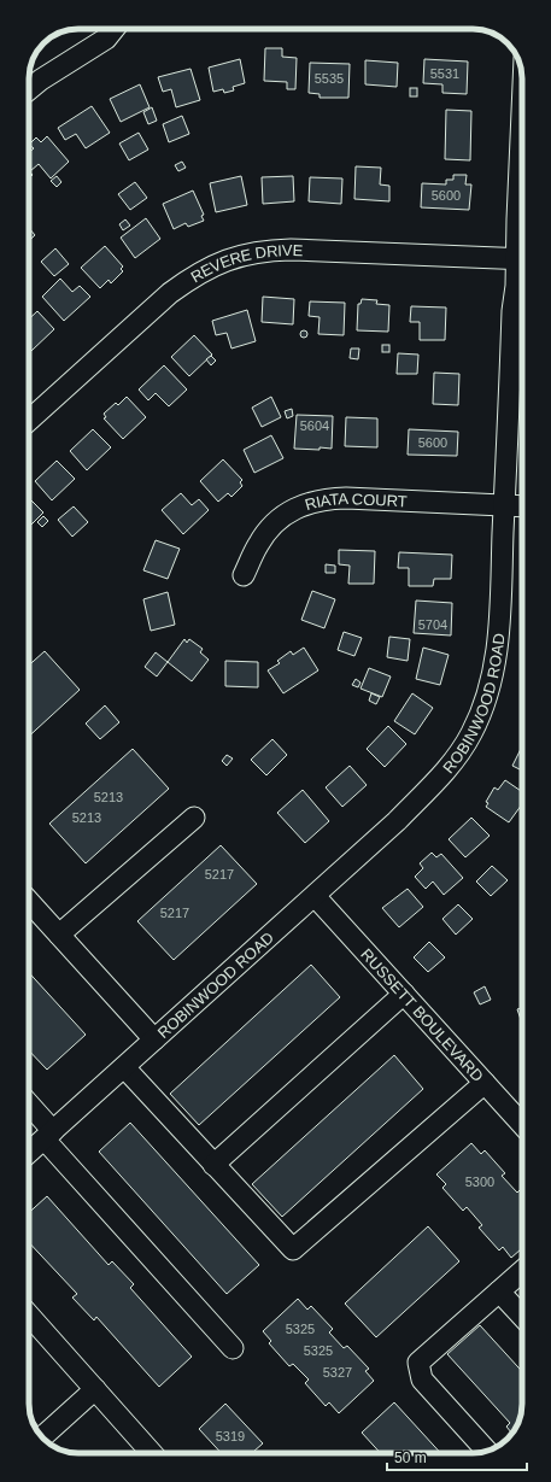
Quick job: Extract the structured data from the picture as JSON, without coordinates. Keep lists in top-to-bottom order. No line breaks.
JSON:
{"streets":{"street":["REVERE DRIVE","RIATA COURT","ROBINWOOD ROAD","RUSSETT BOULEVARD"]},"crossings":[["REVERE DRIVE","ROBINWOOD ROAD"],["RIATA COURT","ROBINWOOD ROAD"],["ROBINWOOD ROAD","RUSSETT BOULEVARD"]],"house_numbers":["5531","5535","5600","5604","5600","5704","5213","5213","5217","5217","5300","5325","5325","5327","5319"],"scale_bar":"50 m"}
